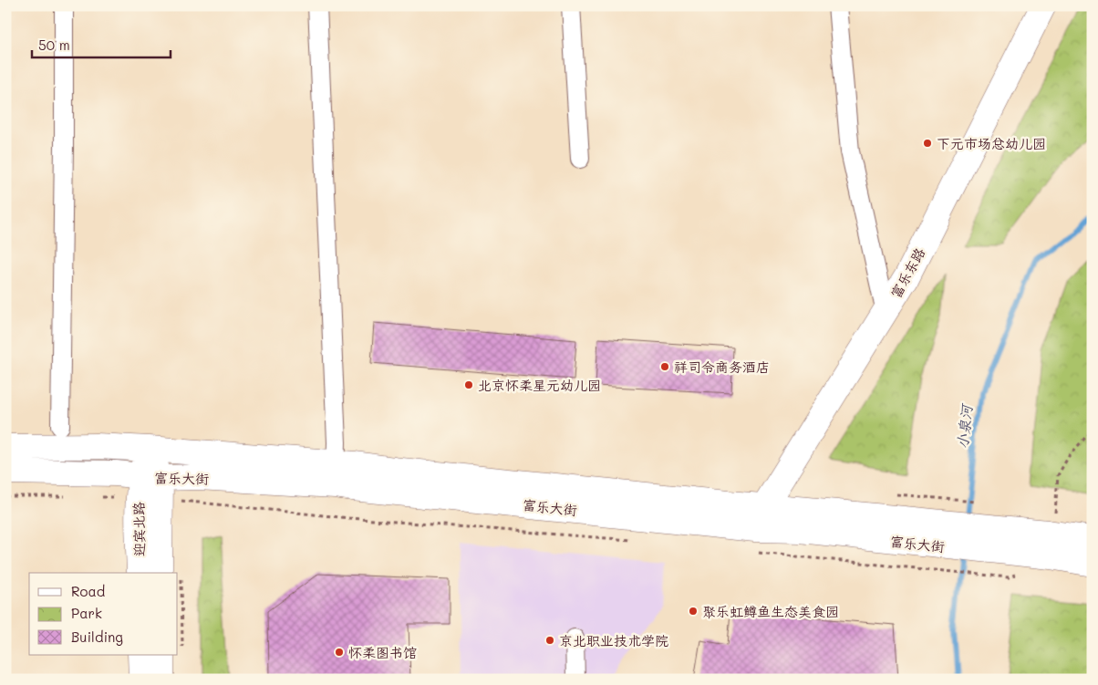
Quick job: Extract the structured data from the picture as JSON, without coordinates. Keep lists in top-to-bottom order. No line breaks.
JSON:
{"streets":{"main road":["富乐东路","富乐大街","迎宾北路"]},"crossings":[["富乐东路","富乐大街"],["富乐大街","迎宾北路"]],"water":["小泉河"],"places":["下元市场总幼儿园","祥司令商务酒店","北京怀柔星元幼儿园","聚乐虹鳟鱼生态美食园","京北职业技术学院","怀柔图书馆"],"legend":["Road","Park","Building"],"scale_bar":"50 m"}
